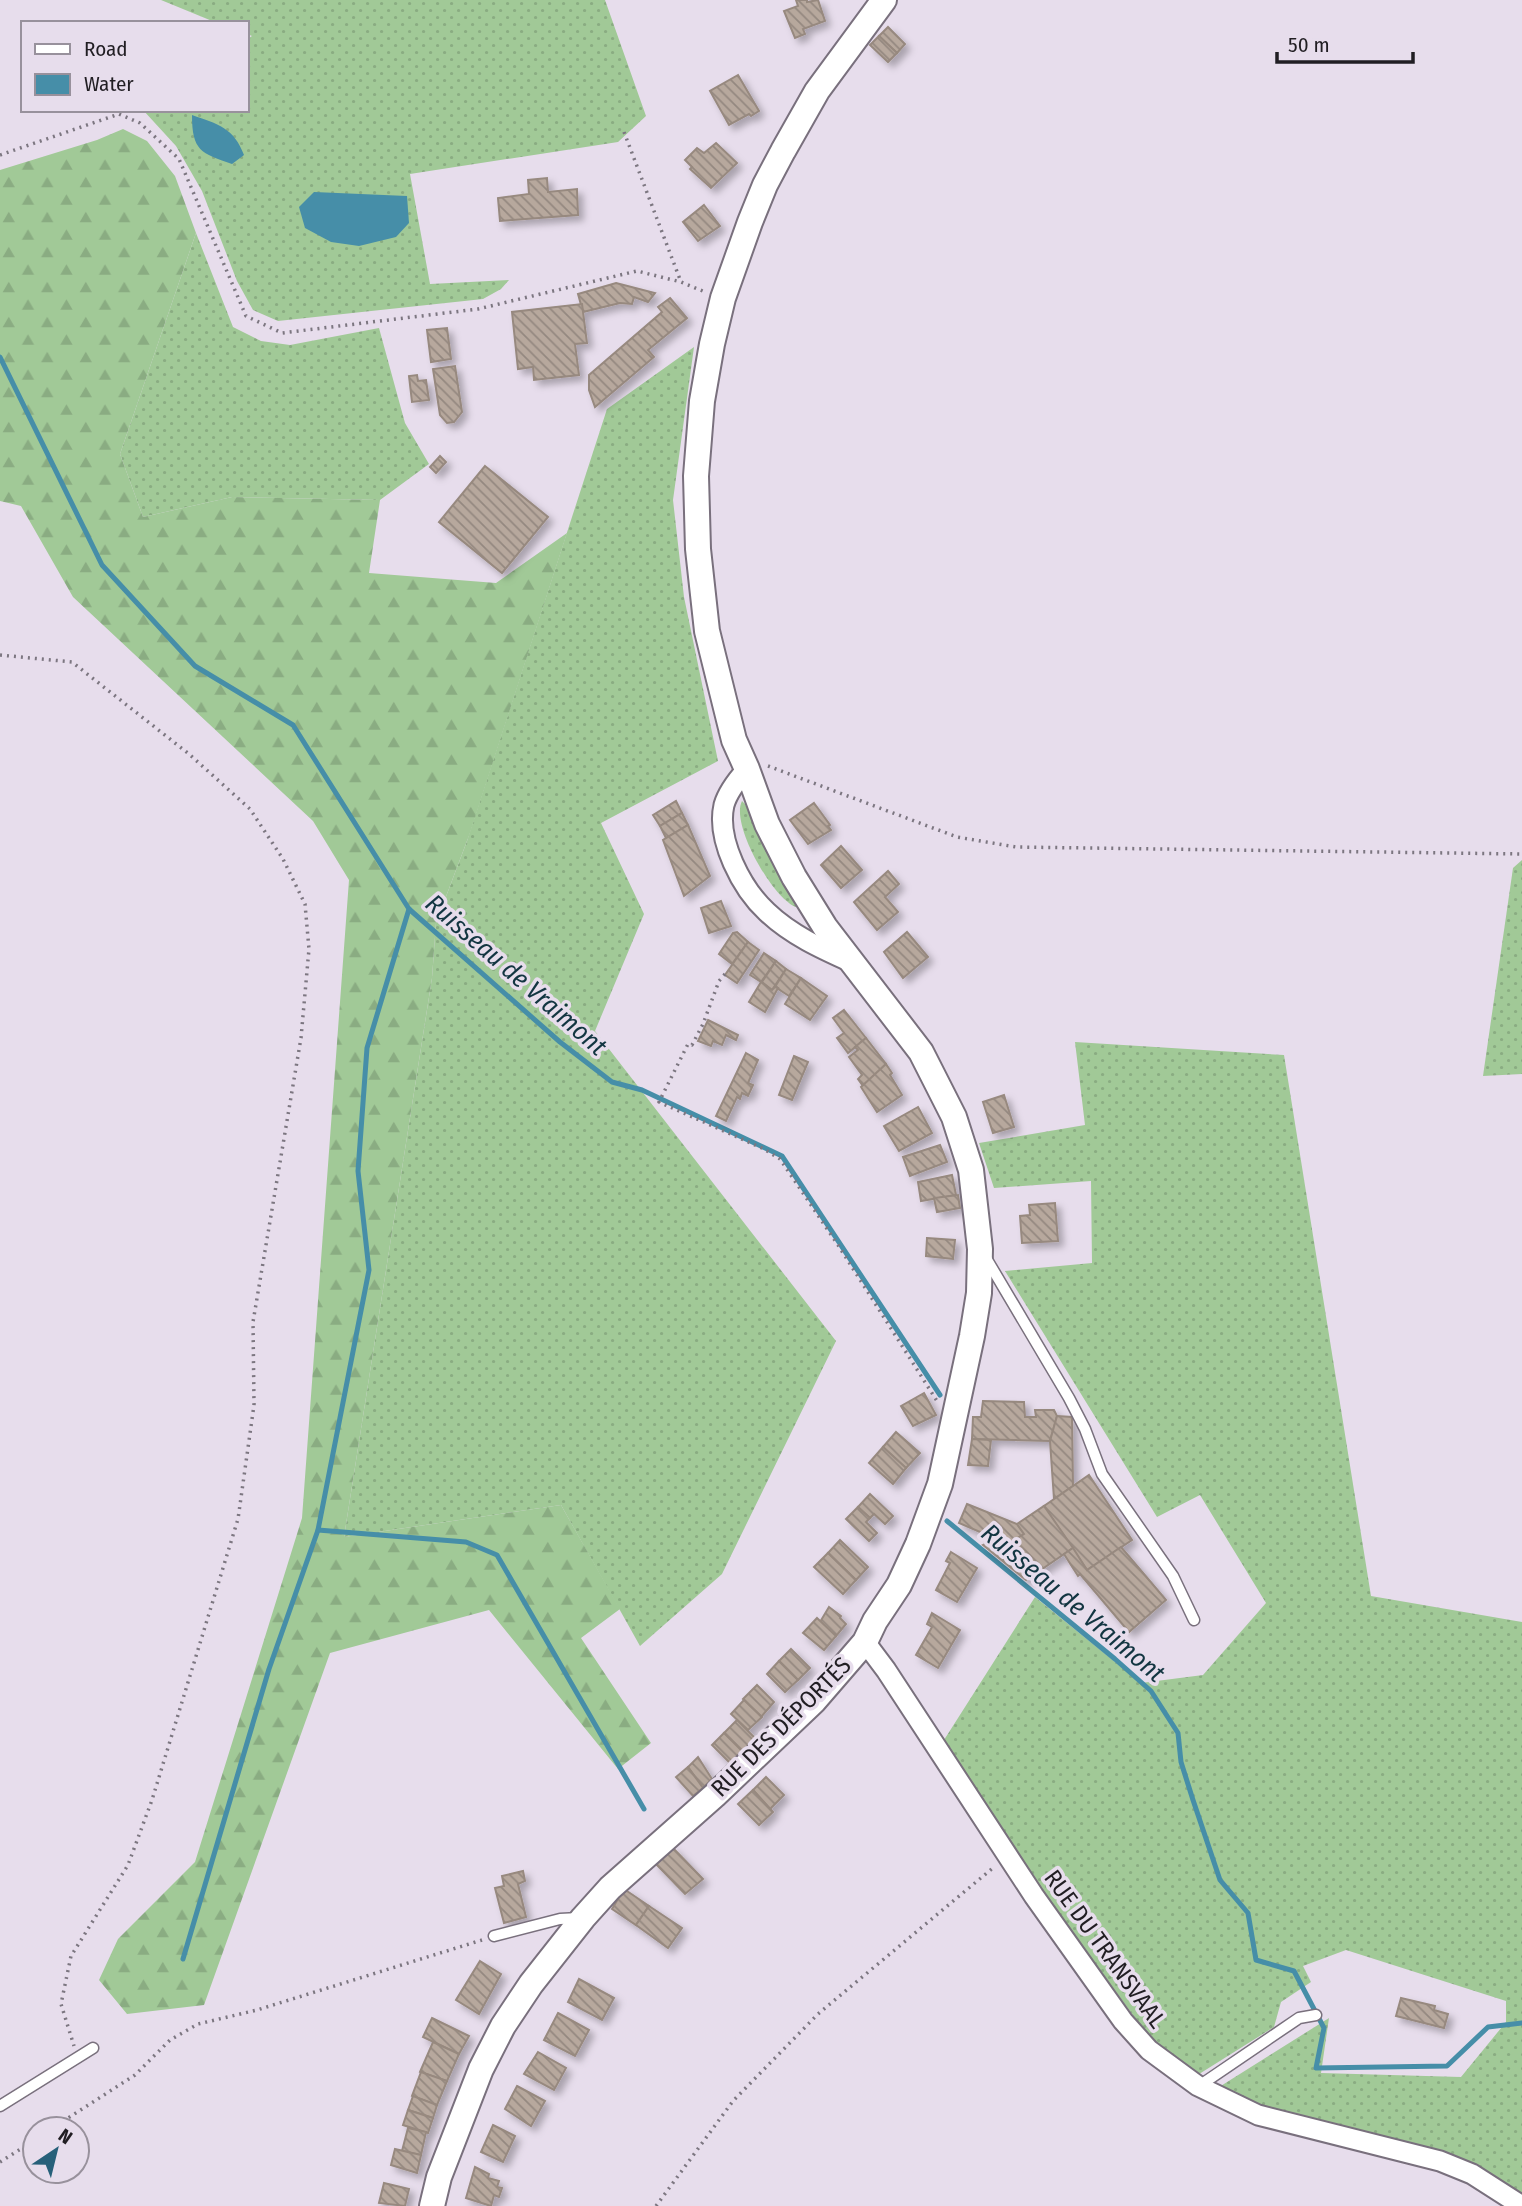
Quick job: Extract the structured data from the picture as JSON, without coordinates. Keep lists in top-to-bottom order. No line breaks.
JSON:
{"streets":{"street":["RUE DES DÉPORTÉS","RUE DU TRANSVAAL"]},"crossings":[["RUE DES DÉPORTÉS","RUE DU TRANSVAAL"]],"water":["Ruisseau de Vraimont"],"legend":["Road","Water"],"scale_bar":"50 m","north":"top right"}
